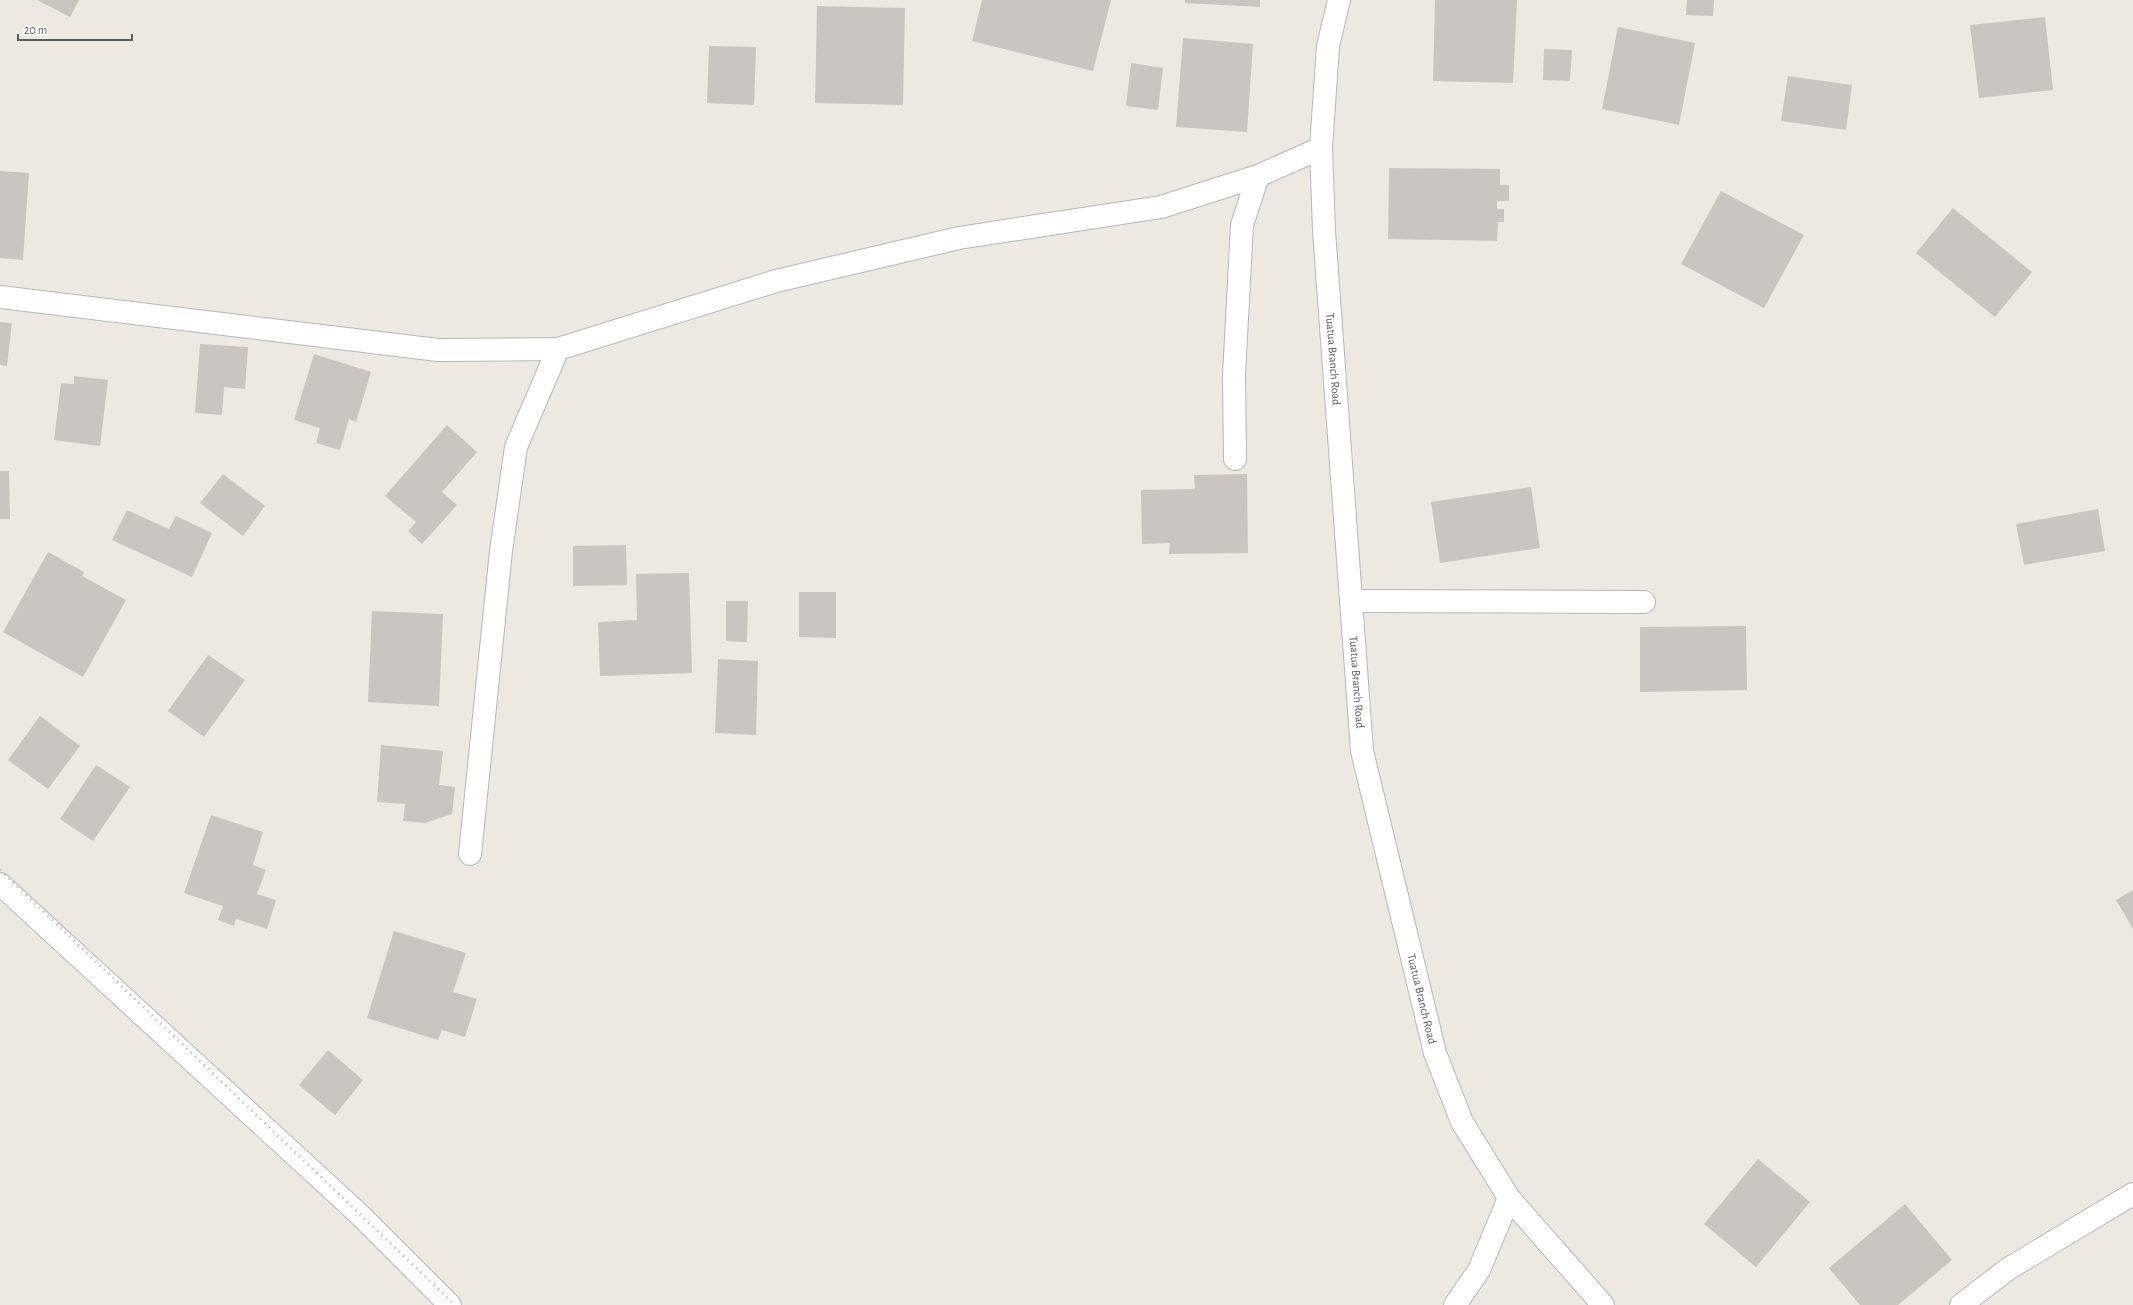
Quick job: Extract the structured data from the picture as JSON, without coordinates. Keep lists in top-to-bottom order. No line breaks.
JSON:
{"streets":{"street":["Tuatua Branch Road"]},"scale_bar":"20 m"}
